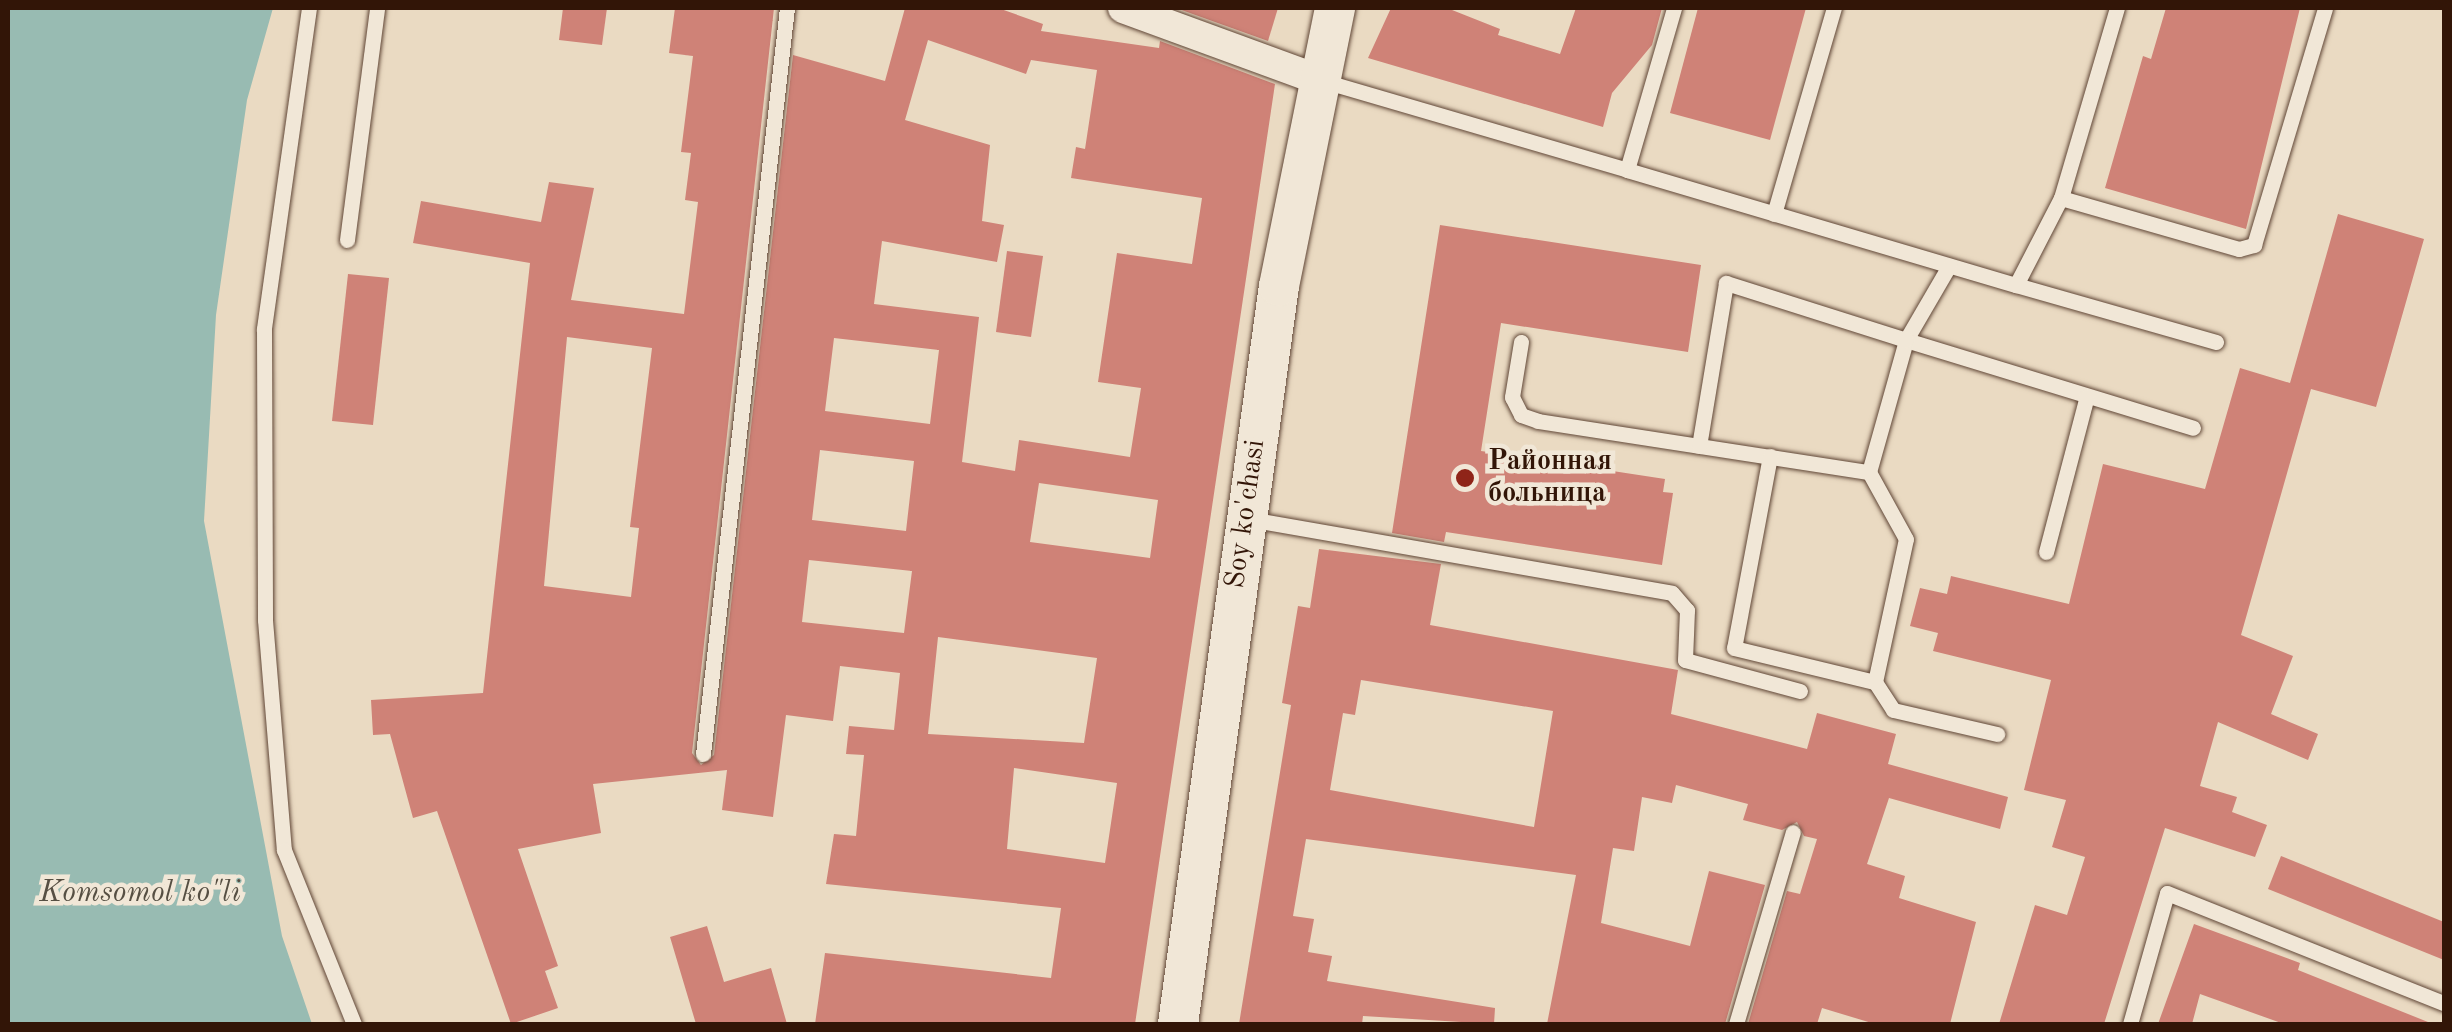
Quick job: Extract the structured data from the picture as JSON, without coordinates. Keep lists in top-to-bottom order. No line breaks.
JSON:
{"streets":{"main road":["Soy ko'chasi"]},"water":["Komsomol ko\"li"],"places":["Районная больница"]}
